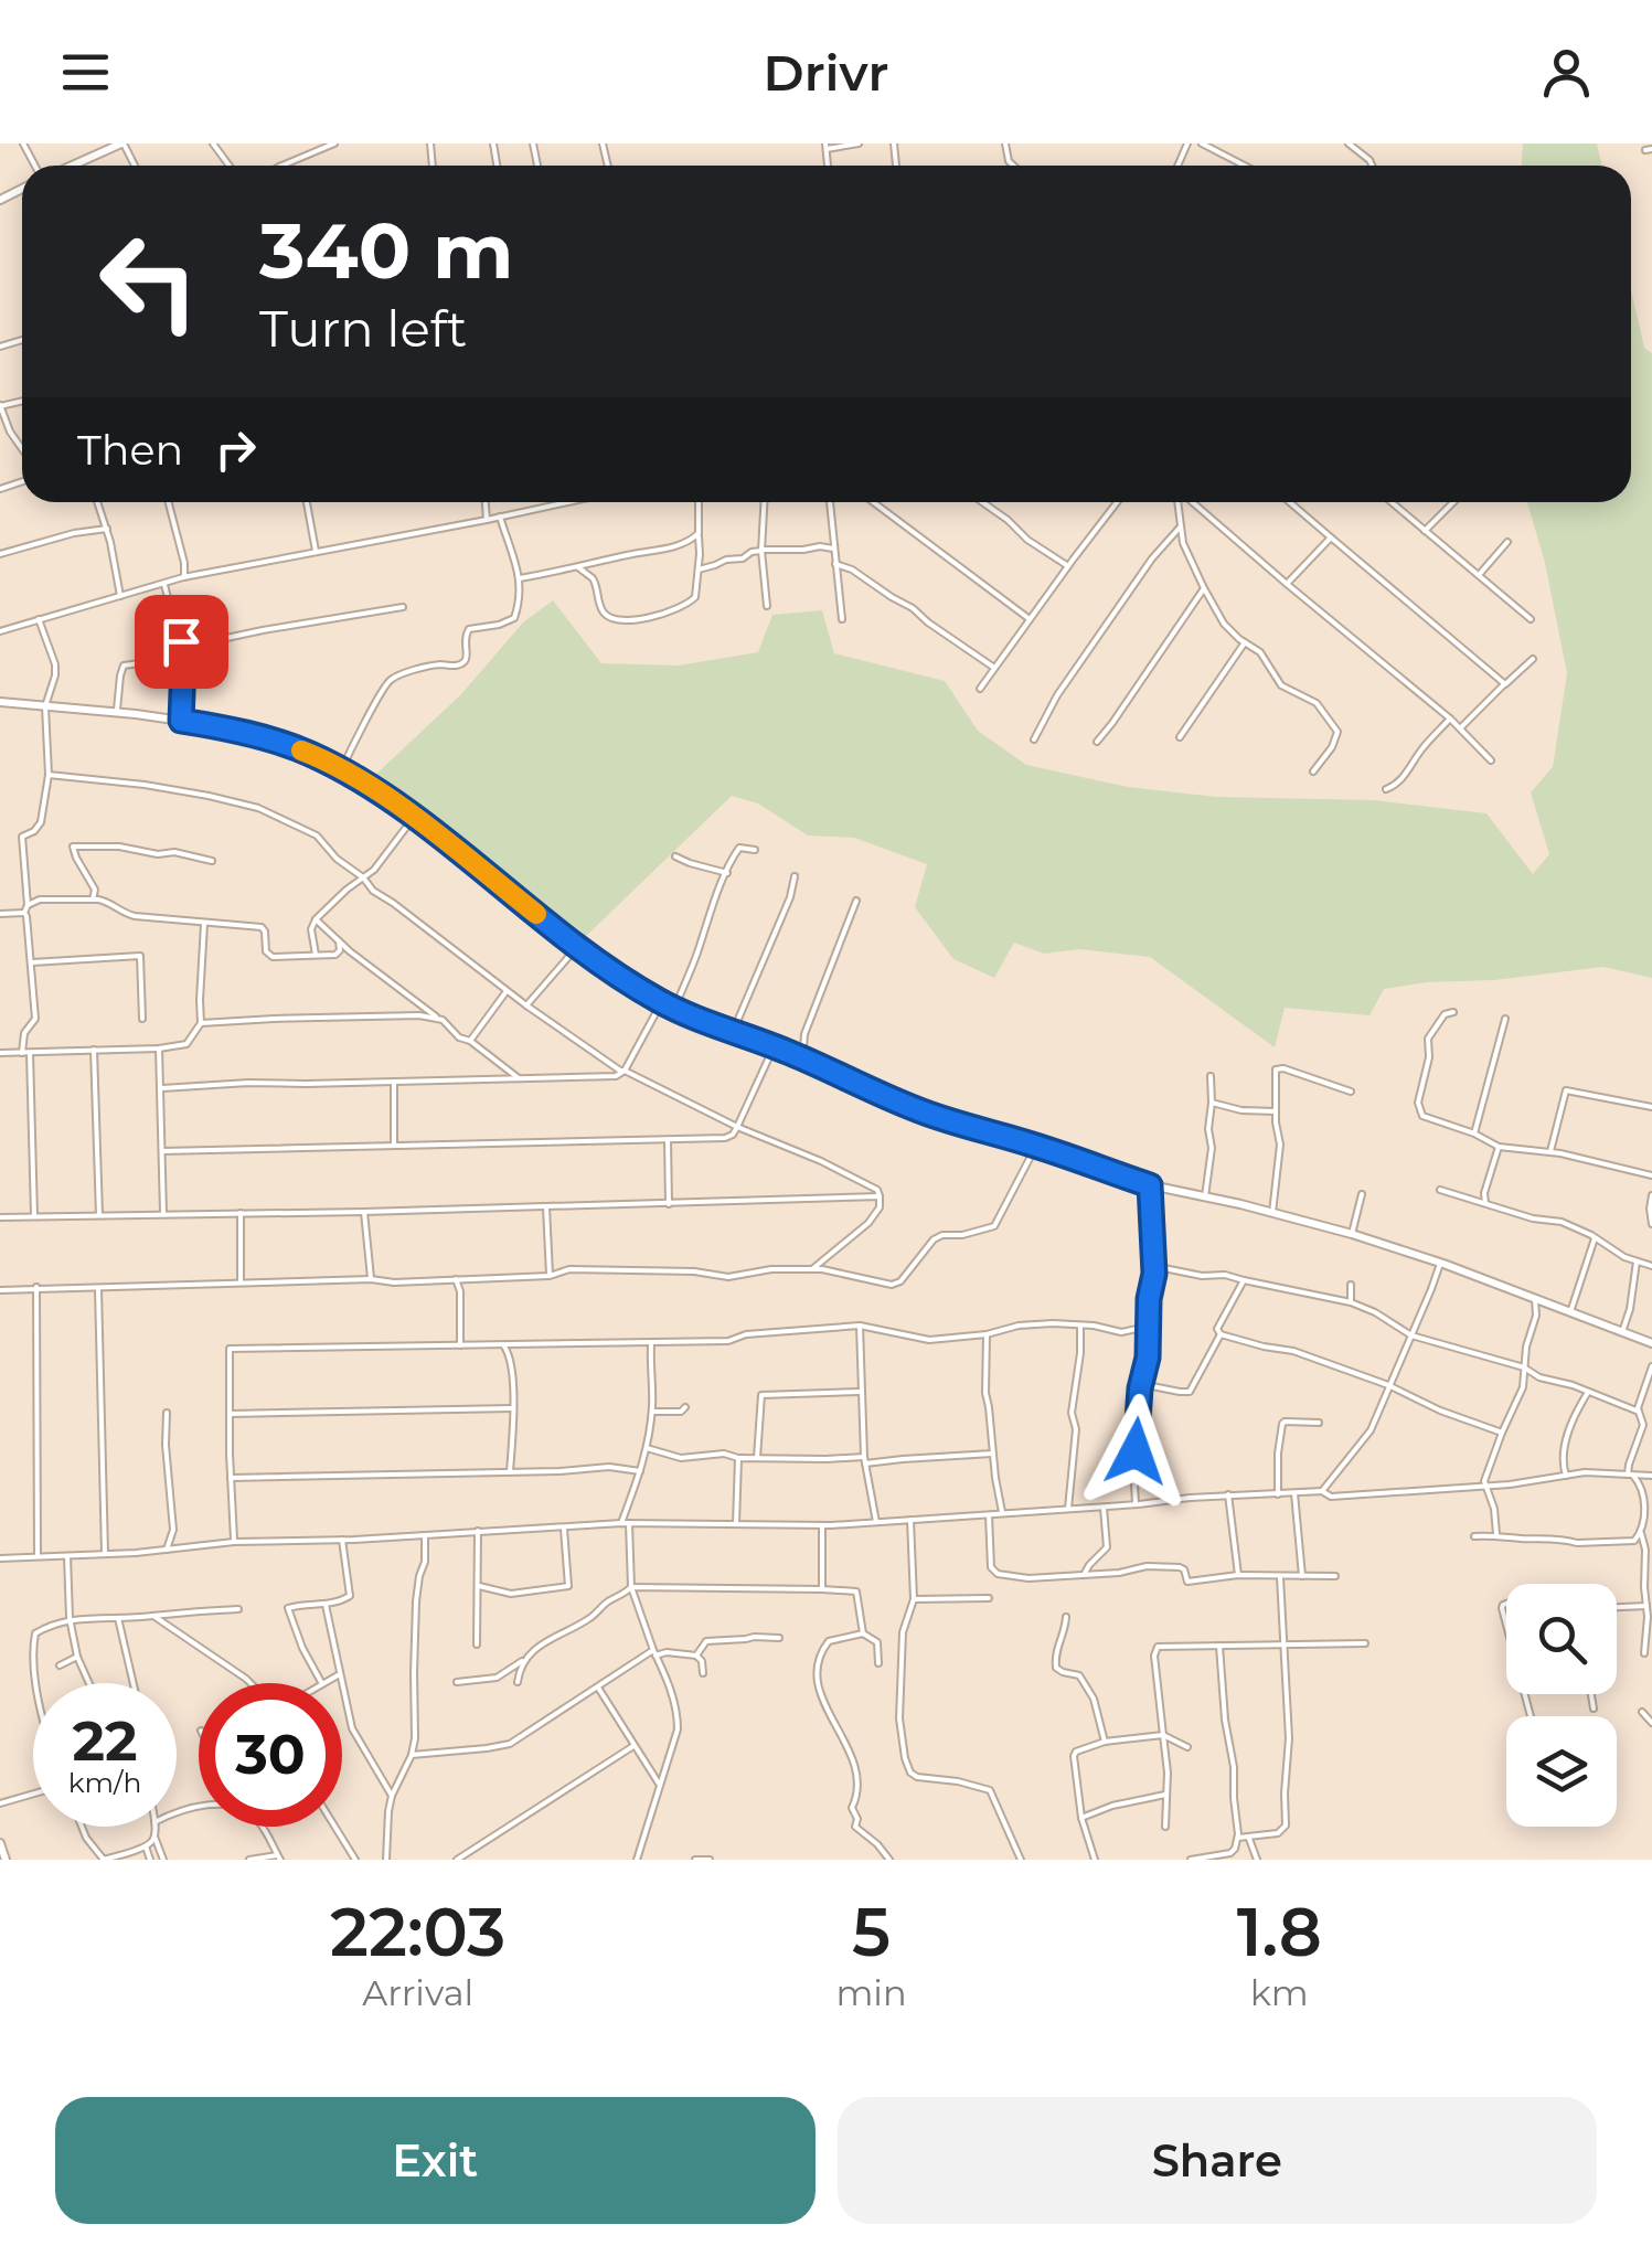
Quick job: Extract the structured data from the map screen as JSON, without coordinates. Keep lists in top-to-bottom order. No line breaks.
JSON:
{"page":{"header":"Drivr","turn":["340 m","Turn left"],"then":"Then","speed":"22 km/h","limit":"30","eta":["22:03","Arrival","5","min","1.8","km"],"buttons":["Exit","Share"]}}
